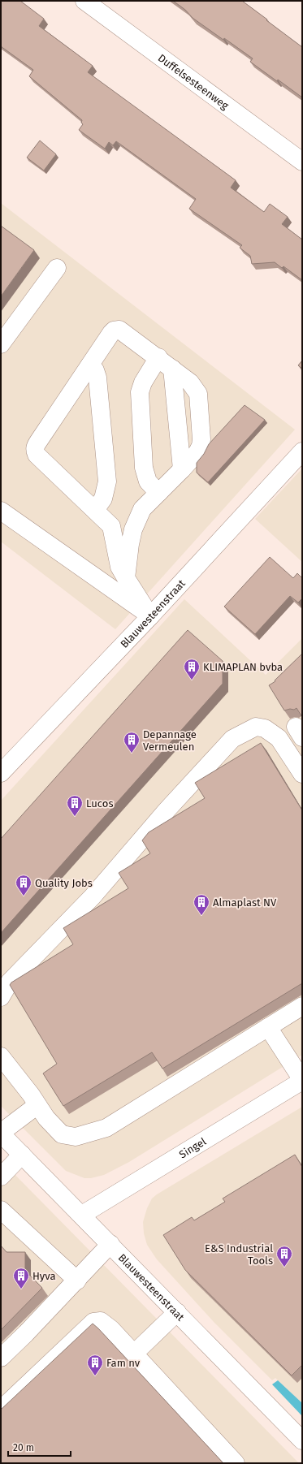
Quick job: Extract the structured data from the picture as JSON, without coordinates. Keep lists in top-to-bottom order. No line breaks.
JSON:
{"streets":{"street":["Duffelsesteenweg","Blauwesteenstraat","Singel"]},"crossings":[["Blauwesteenstraat","Singel"]],"places":{"building":["KLIMAPLAN bvba","Depannage Vermeulen","Lucos","Quality Jobs","Almaplast NV","E&S Industrial Tools","Hyva","Fam nv"]},"scale_bar":"20 m"}
